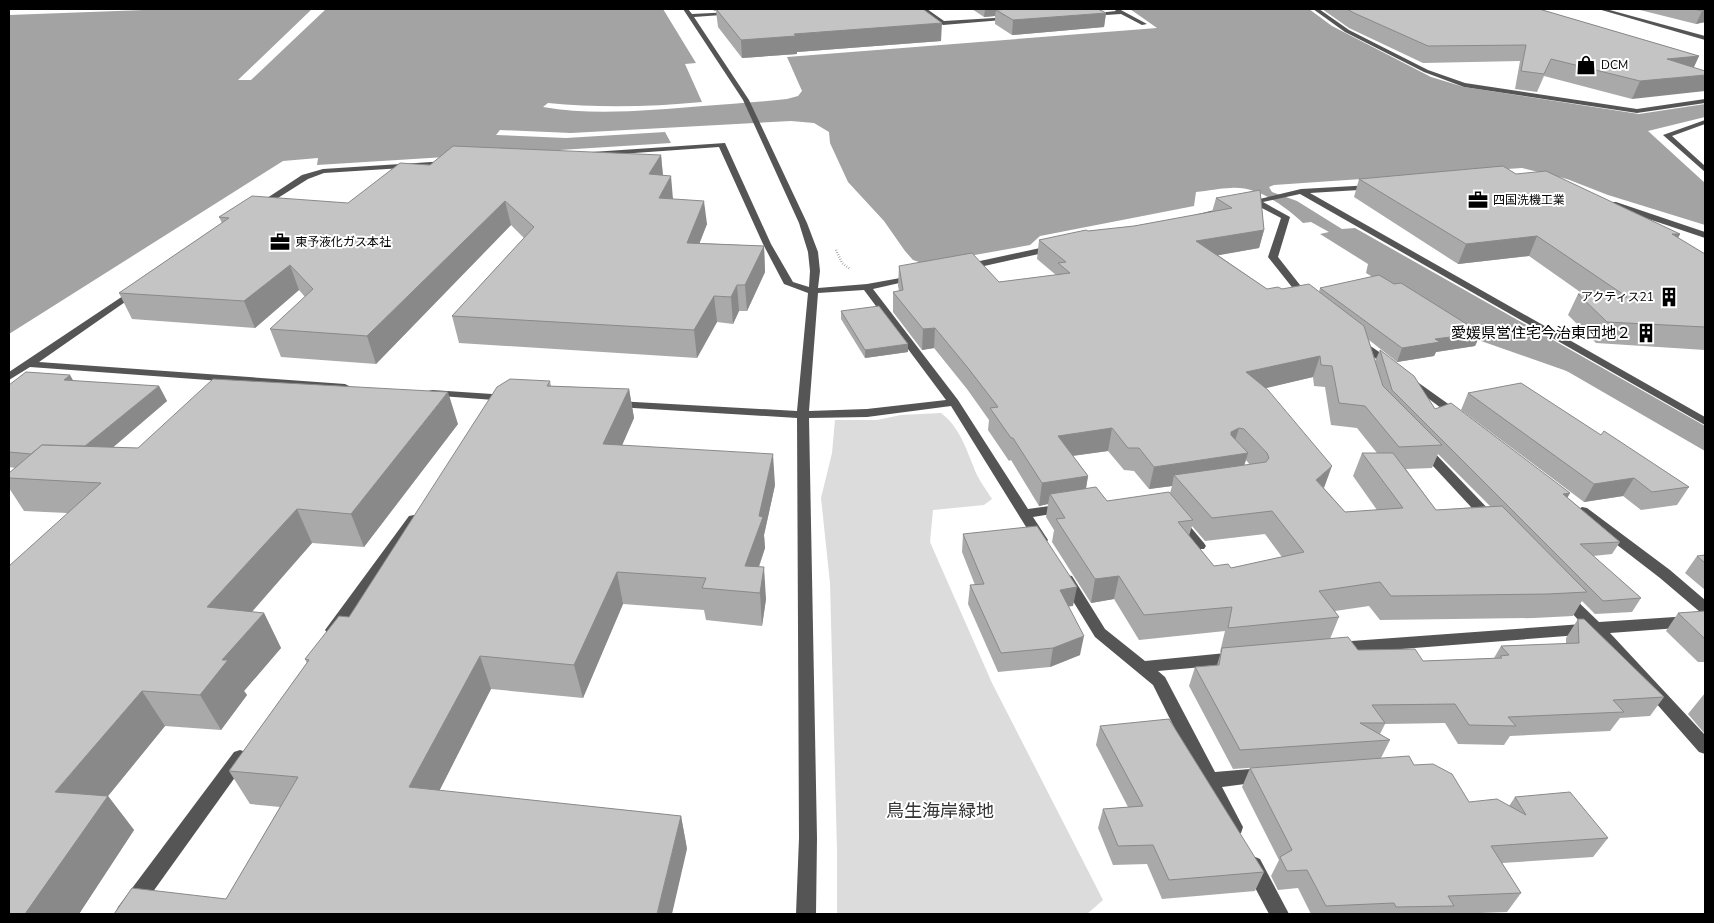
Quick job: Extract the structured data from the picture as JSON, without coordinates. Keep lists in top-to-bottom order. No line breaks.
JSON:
{"parks":["鳥生海岸緑地"],"places":{"shop":["DCM"],"office":["四国洗機工業","東予液化ガス本社"],"building":["アクティス21","愛媛県営住宅今治東団地２"]}}
